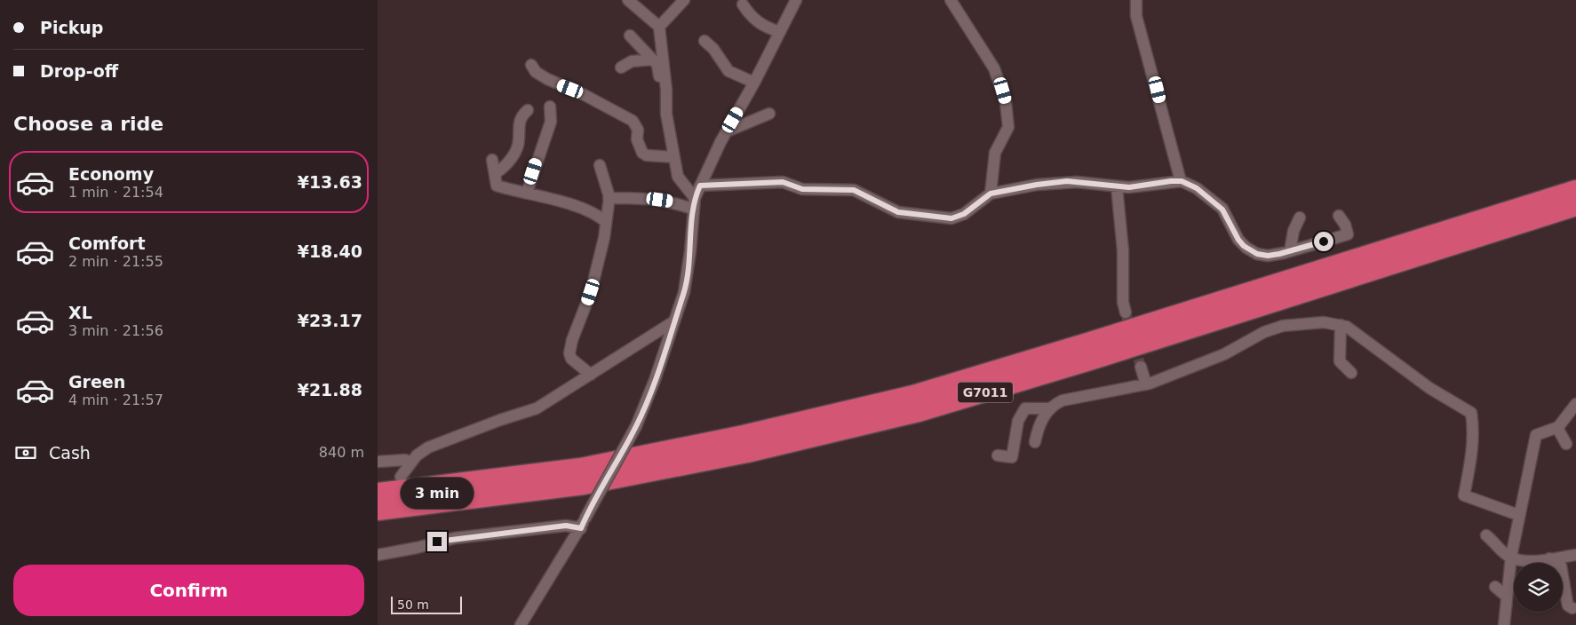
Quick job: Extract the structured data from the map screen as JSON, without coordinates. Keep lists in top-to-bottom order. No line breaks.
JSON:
{"streets":{"highway":["G7011"]},"scale_bar":"50 m","page":{"banner":["Pickup","Drop-off"],"heading":"Choose a ride","list":[{"name":"Economy","note":"1 min · 21:54","value":"¥13.63"},{"name":"Comfort","note":"2 min · 21:55","value":"¥18.40"},{"name":"XL","note":"3 min · 21:56","value":"¥23.17"},{"name":"Green","note":"4 min · 21:57","value":"¥21.88"}],"pay":["Cash","840 m"],"bubble":"3 min","buttons":"Confirm","scale":"50 m"}}
